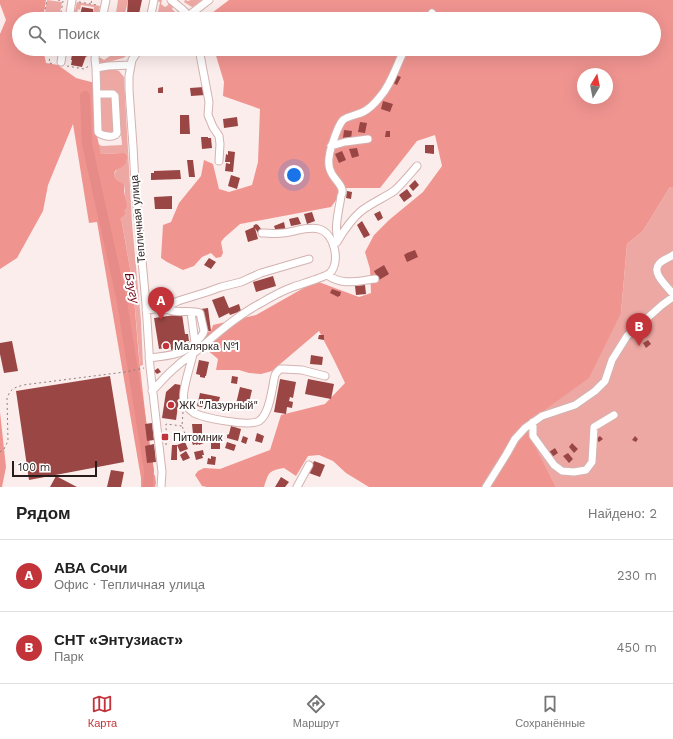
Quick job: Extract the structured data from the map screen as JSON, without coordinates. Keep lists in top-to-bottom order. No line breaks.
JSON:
{"streets":{"street":["Тепличная улица"]},"water":["Бзугу"],"places":{"other":["Малярка №1","ЖК \"Лазурный\""],"transit":["Питомник"]},"scale_bar":"100 m","north":"top","page":{"search":"Поиск","pins":["A","B"],"scale":"100 m","heading":["Рядом","Найдено: 2"],"list":[{"mark":"A","name":"АВА Сочи","note":"Офис · Тепличная улица","value":"230 m"},{"mark":"B","name":"СНТ «Энтузиаст»","note":"Парк","value":"450 m"}],"nav":["Карта","Маршрут","Сохранённые"]}}
